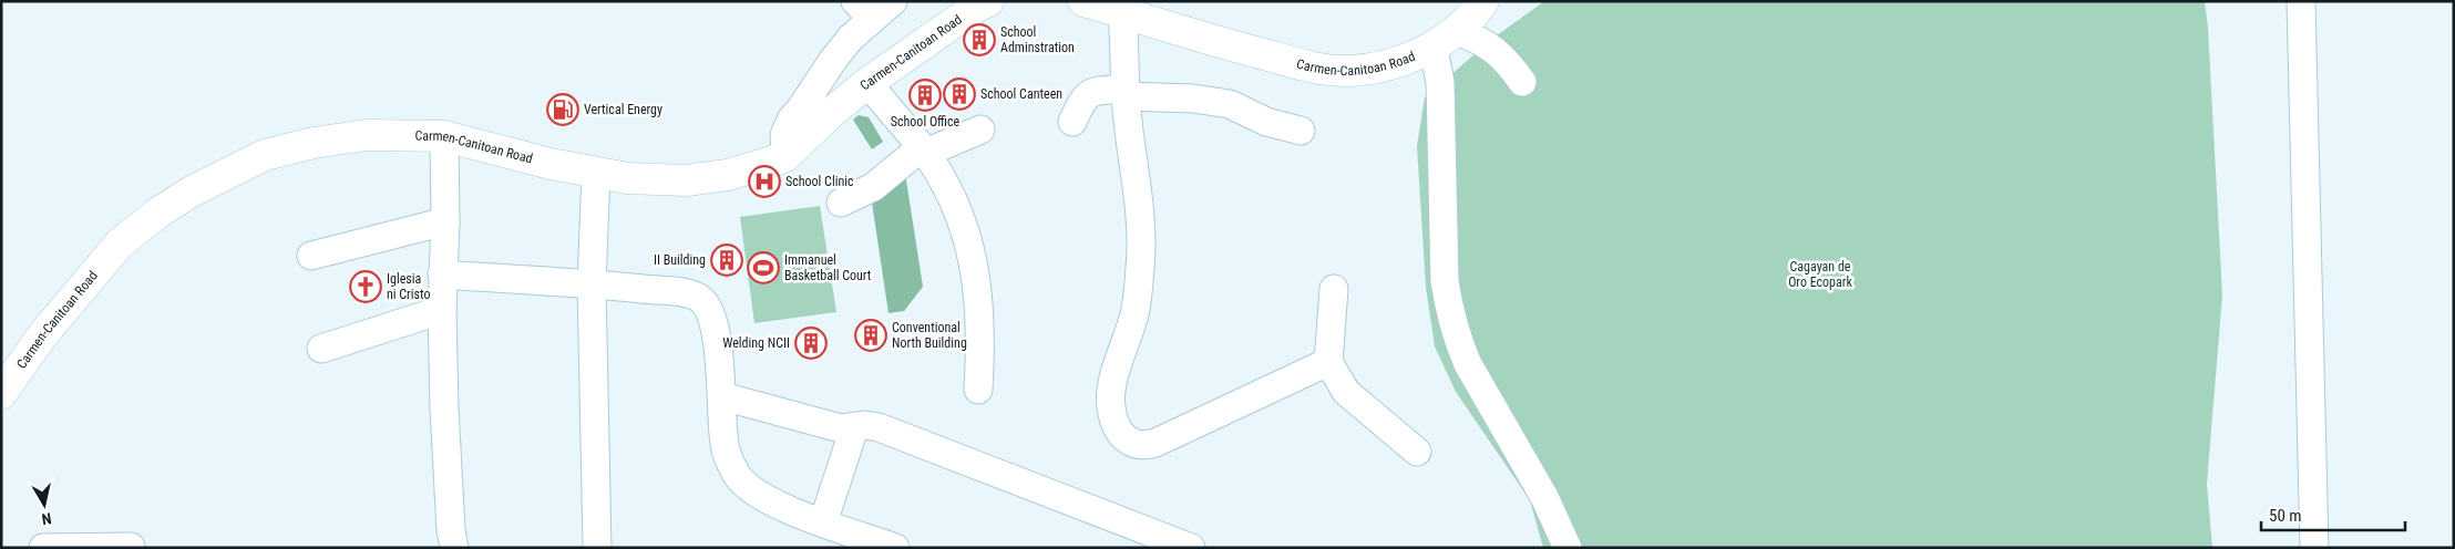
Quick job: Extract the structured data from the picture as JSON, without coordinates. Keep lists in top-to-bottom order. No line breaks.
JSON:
{"streets":{"main road":["Carmen-Canitoan Road"]},"parks":["Cagayan de Oro Ecopark"],"places":{"building":["School Adminstration","School Canteen","School Office","II Building","Conventional North Building","Welding NCII"],"fuel station":["Vertical Energy"],"hospital":["School Clinic"],"sports":["Immanuel Basketball Court"],"church":["Iglesia ni Cristo"]},"scale_bar":"50 m","north":"bottom"}
